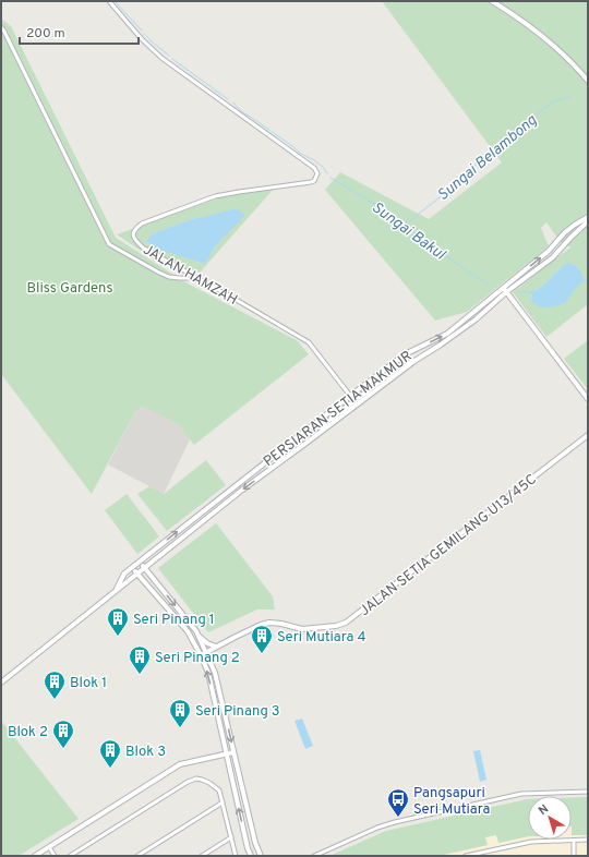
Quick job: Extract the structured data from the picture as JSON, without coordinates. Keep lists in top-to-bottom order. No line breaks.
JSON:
{"streets":{"street":["JALAN HAMZAH","PERSIARAN SETIA MAKMUR","JALAN SETIA GEMILANG U13/45C"]},"crossings":[["JALAN HAMZAH","PERSIARAN SETIA MAKMUR"]],"water":["Sungai Belambong","Sungai Bakul"],"parks":["Bliss Gardens"],"places":{"building":["Seri Pinang 1","Seri Mutiara 4","Seri Pinang 2","Blok 1","Seri Pinang 3","Blok 2","Blok 3"],"bus stop":["Pangsapuri Seri Mutiara"]},"scale_bar":"200 m","north":"top left"}
